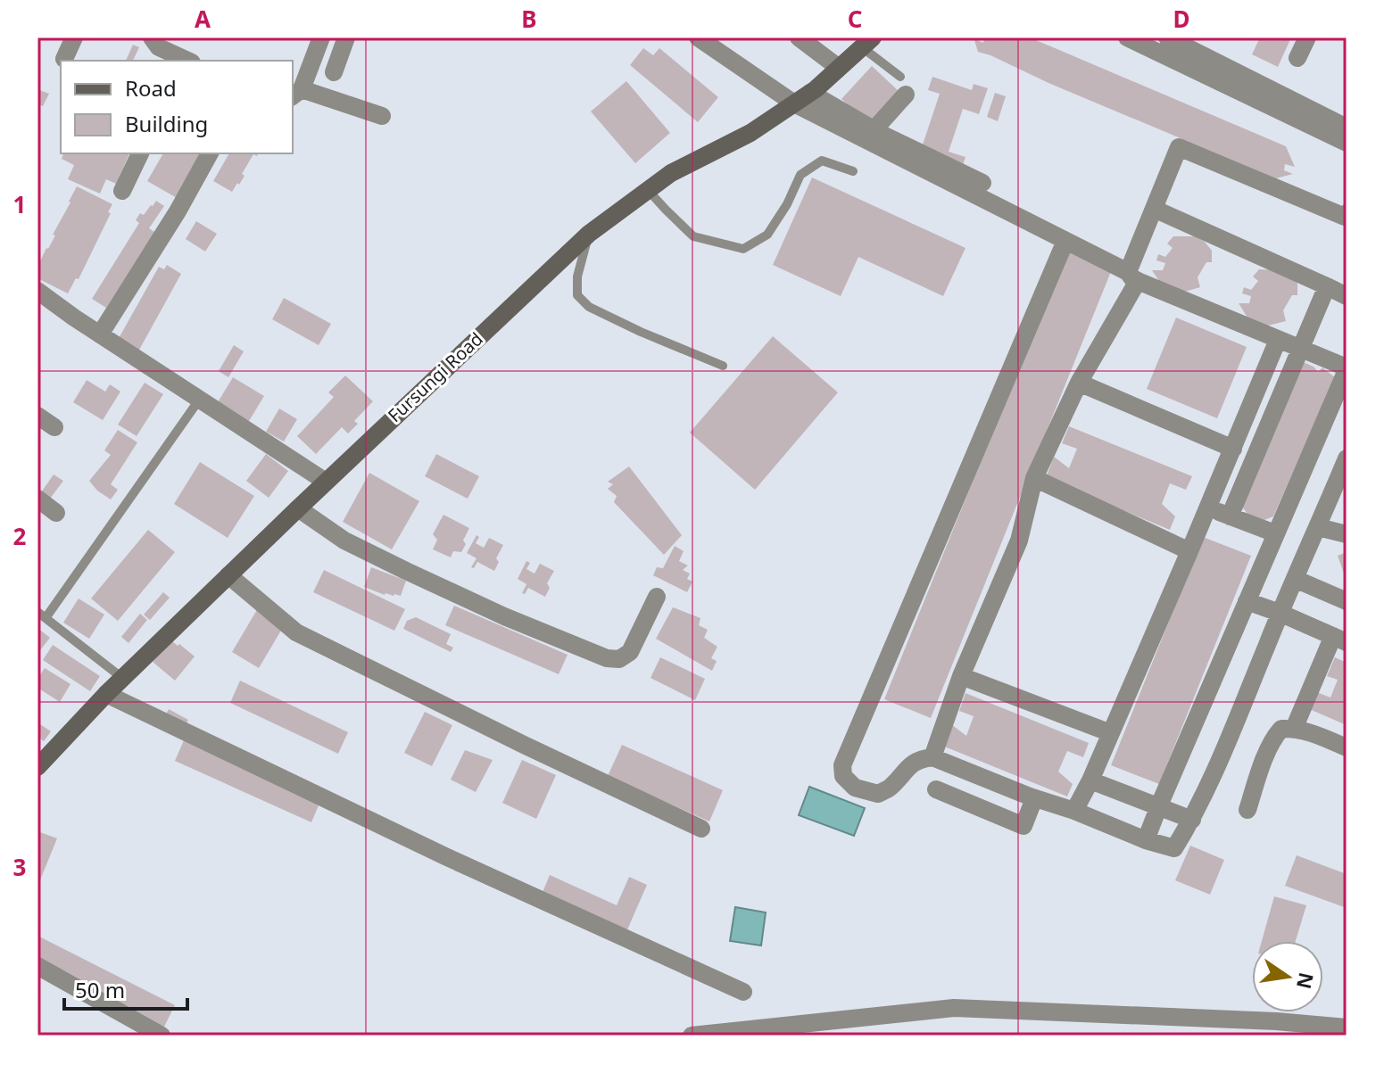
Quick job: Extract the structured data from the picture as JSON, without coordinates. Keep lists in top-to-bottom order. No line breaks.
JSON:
{"streets":{"street":["Fursungi Road"]},"legend":["Road","Building"],"scale_bar":"50 m","north":"right","grid":{"columns":["A","B","C","D"],"rows":["1","2","3"]}}
